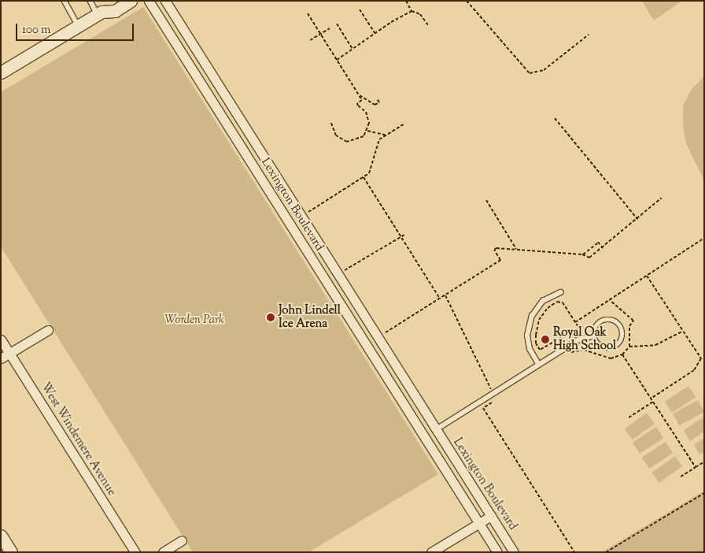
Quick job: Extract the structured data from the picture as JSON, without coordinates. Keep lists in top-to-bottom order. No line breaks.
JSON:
{"streets":{"street":["Lexington Boulevard","West Windemere Avenue"]},"parks":["Worden Park"],"places":["John Lindell Ice Arena","Royal Oak High School"],"scale_bar":"100 m"}
